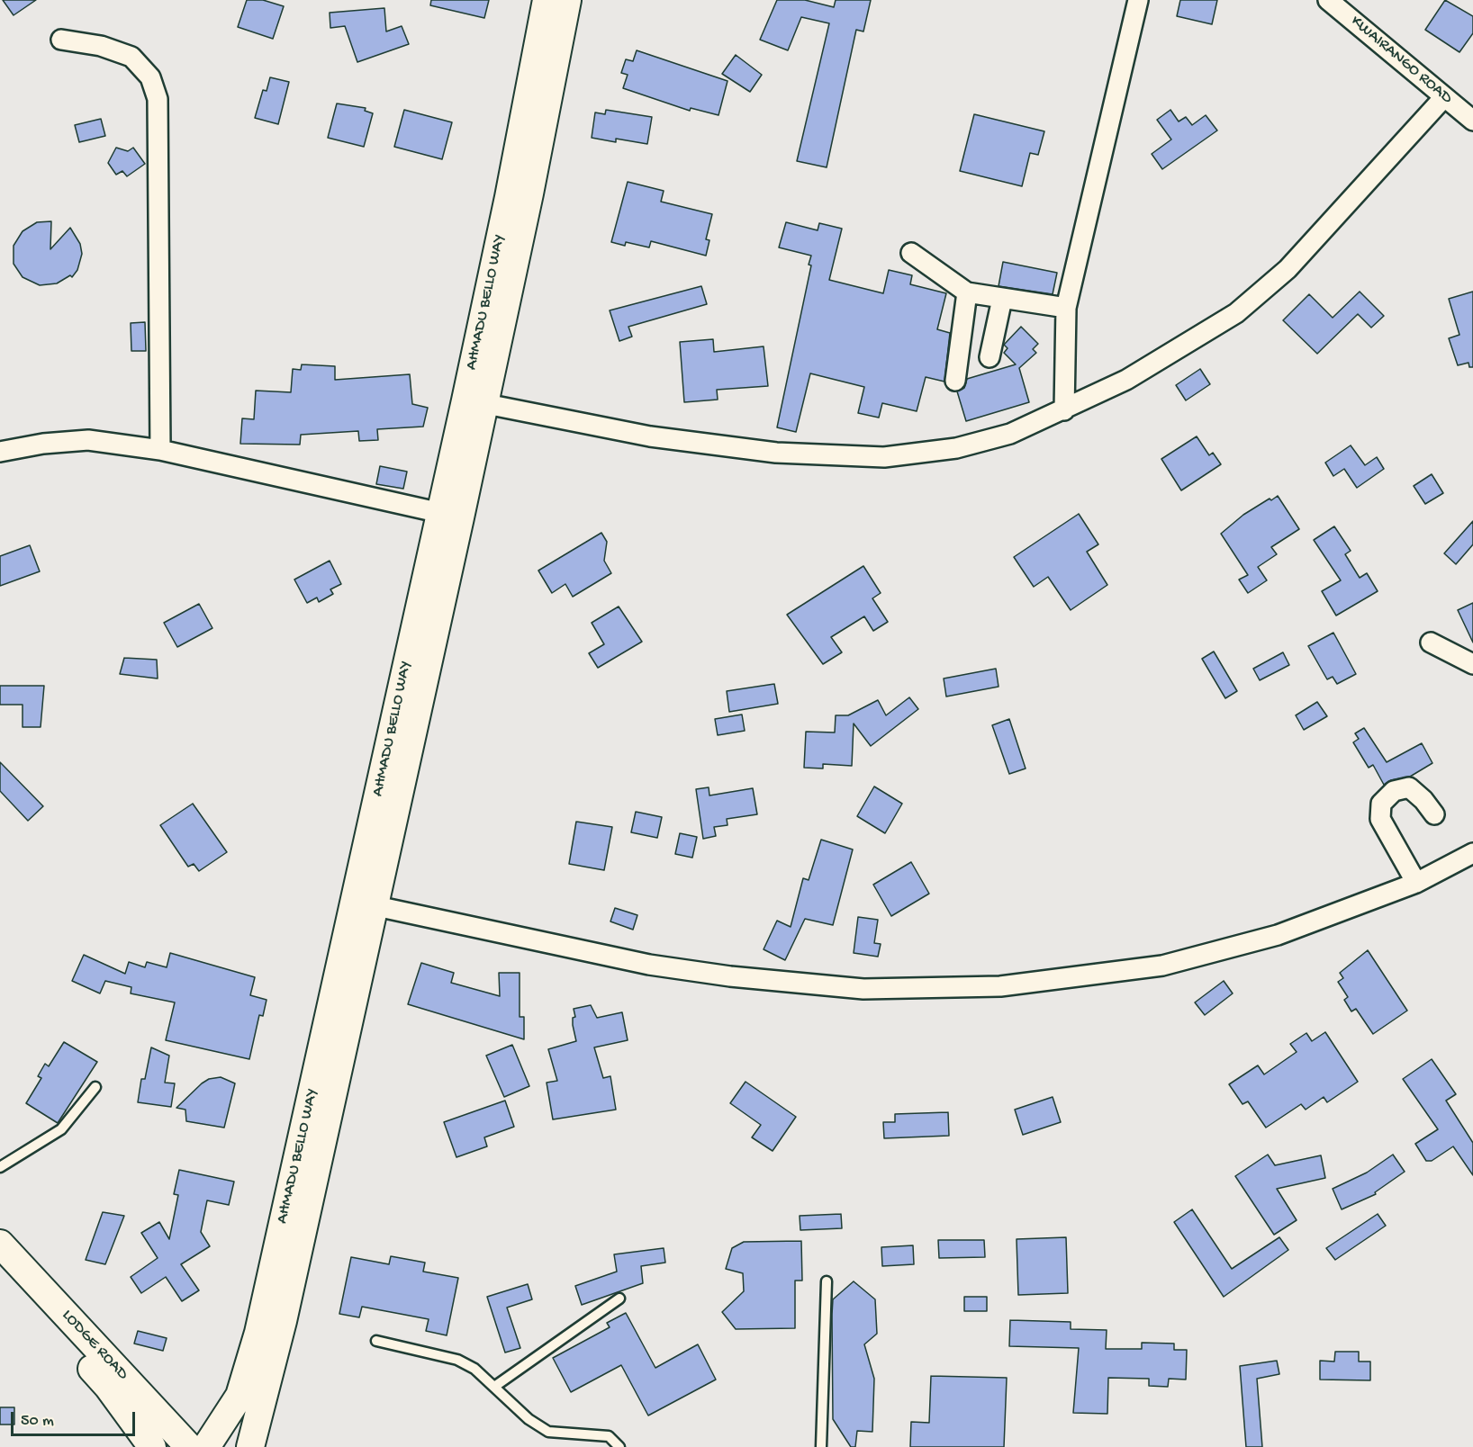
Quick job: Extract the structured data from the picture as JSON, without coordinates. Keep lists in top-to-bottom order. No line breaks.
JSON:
{"streets":{"main road":["AHMADU BELLO WAY","LODGE ROAD"],"street":["KWAIRANGO ROAD"]},"scale_bar":"50 m"}
